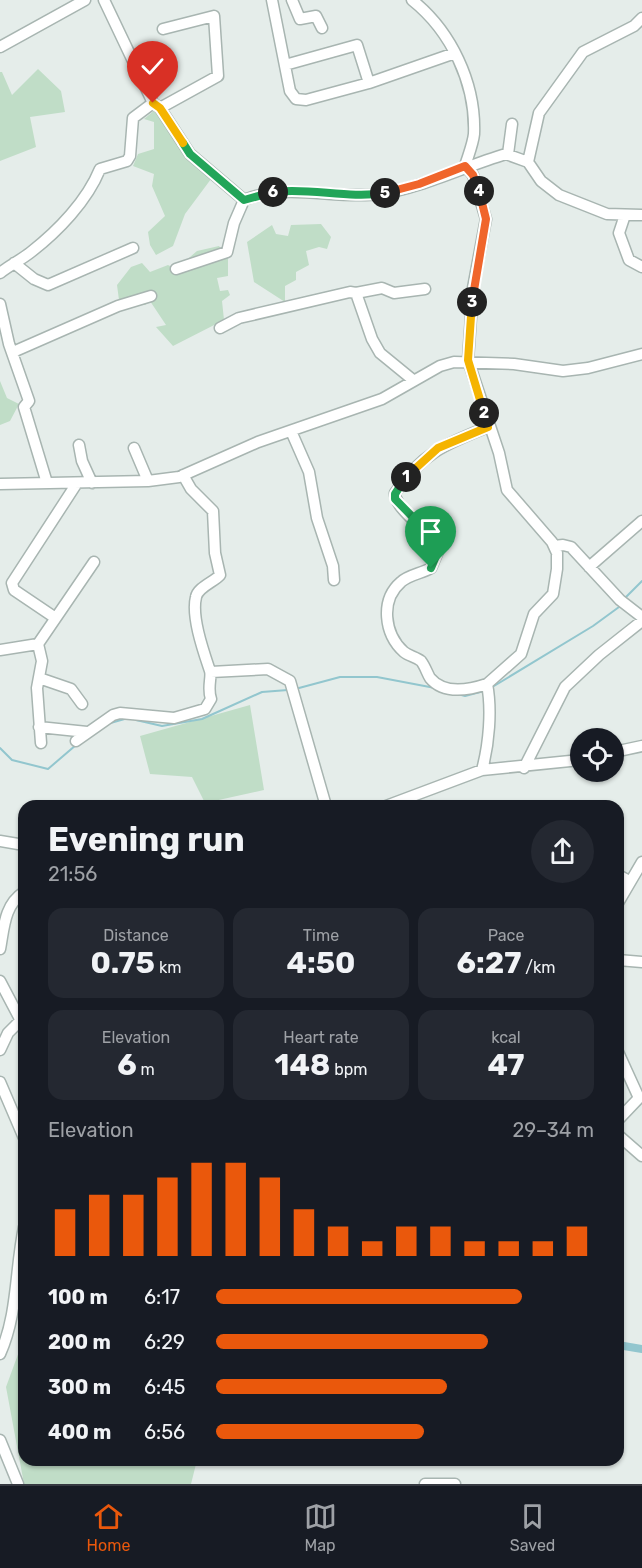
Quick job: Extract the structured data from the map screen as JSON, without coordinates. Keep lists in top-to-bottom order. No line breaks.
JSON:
{"page":{"pins":["4","6","5","3","2","1"],"heading":["Evening run","21:56"],"stats":[["Distance","0.75 km"],["Time","4:50"],["Pace","6:27 /km"],["Elevation","6 m"],["Heart rate","148 bpm"],["kcal","47"]],"chart":["Elevation","29–34 m"],"list":[{"name":"100 m","note":"6:17"},{"name":"200 m","note":"6:29"},{"name":"300 m","note":"6:45"},{"name":"400 m","note":"6:56"}],"tabs":["Home","Map","Saved"]}}
